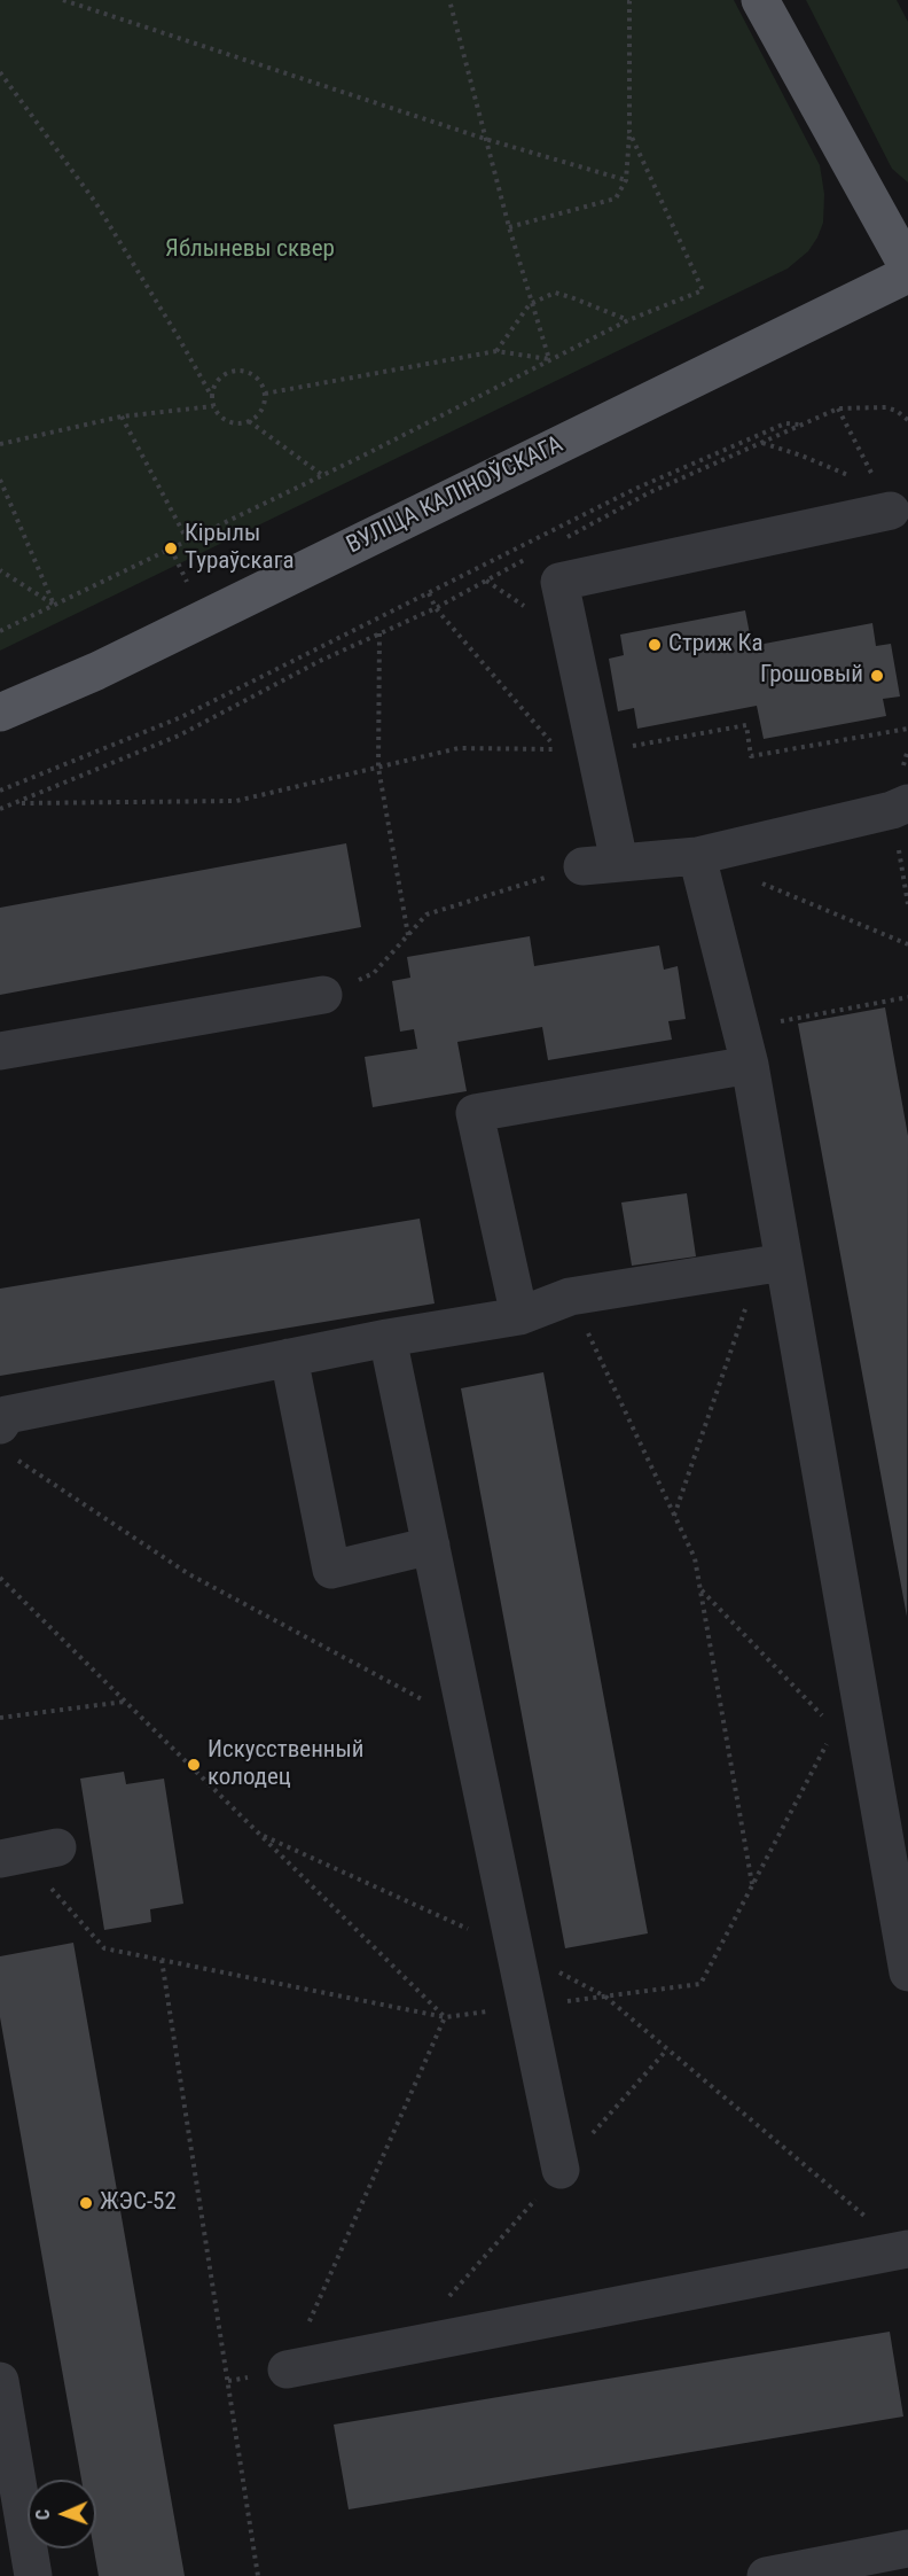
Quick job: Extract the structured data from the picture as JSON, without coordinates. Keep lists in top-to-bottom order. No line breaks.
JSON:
{"streets":{"main road":["ВУЛІЦА КАЛІНОЎСКАГА"]},"parks":["Яблыневы сквер"],"places":["Кірылы Тураўскага","Стриж Ка","Грошовый","Искусственный колодец","ЖЭС-52"],"north":"left"}
